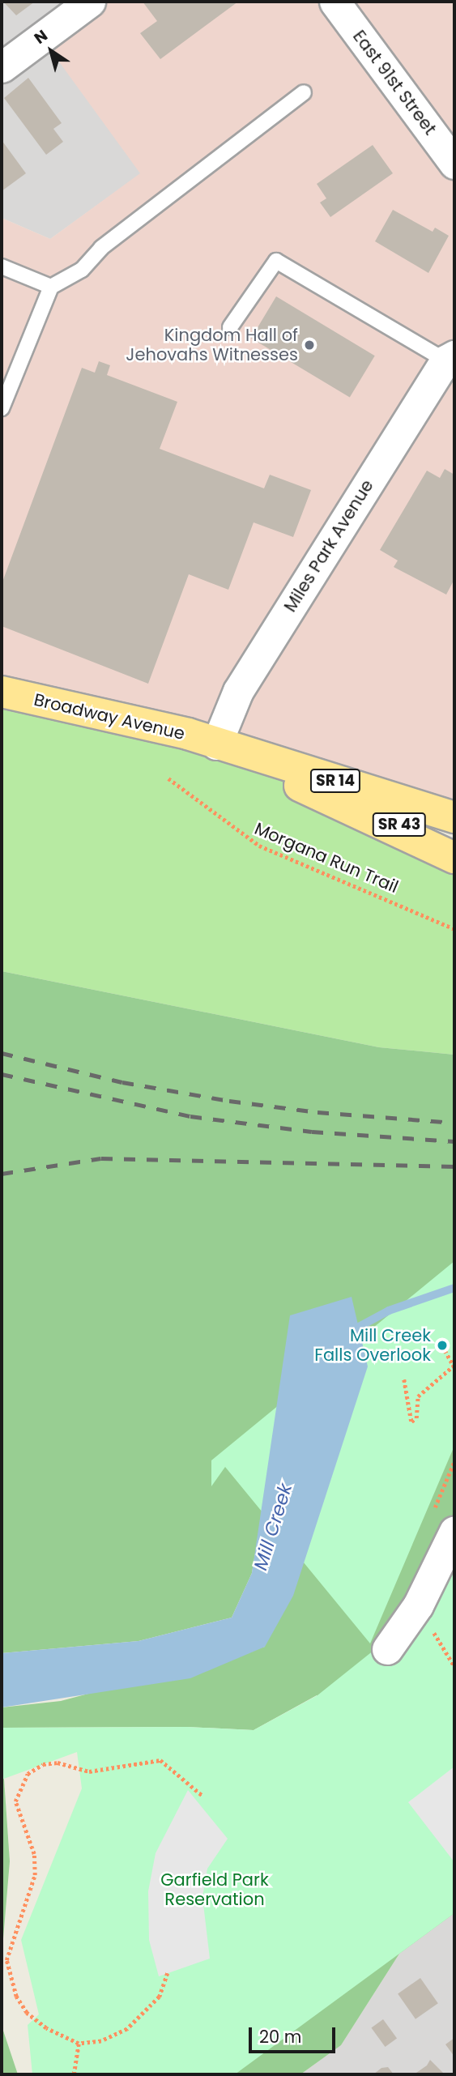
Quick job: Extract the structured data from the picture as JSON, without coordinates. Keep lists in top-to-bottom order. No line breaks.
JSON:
{"streets":{"main road":["Broadway Avenue","SR 14","SR 43"],"street":["East 91st Street","Miles Park Avenue"],"path":["Morgana Run Trail"]},"crossings":[["Miles Park Avenue","Broadway Avenue"],["Broadway Avenue","SR 43"]],"water":["Mill Creek"],"parks":["Garfield Park Reservation"],"places":["Kingdom Hall of Jehovahs Witnesses","Mill Creek Falls Overlook"],"scale_bar":"20 m","north":"top left"}
